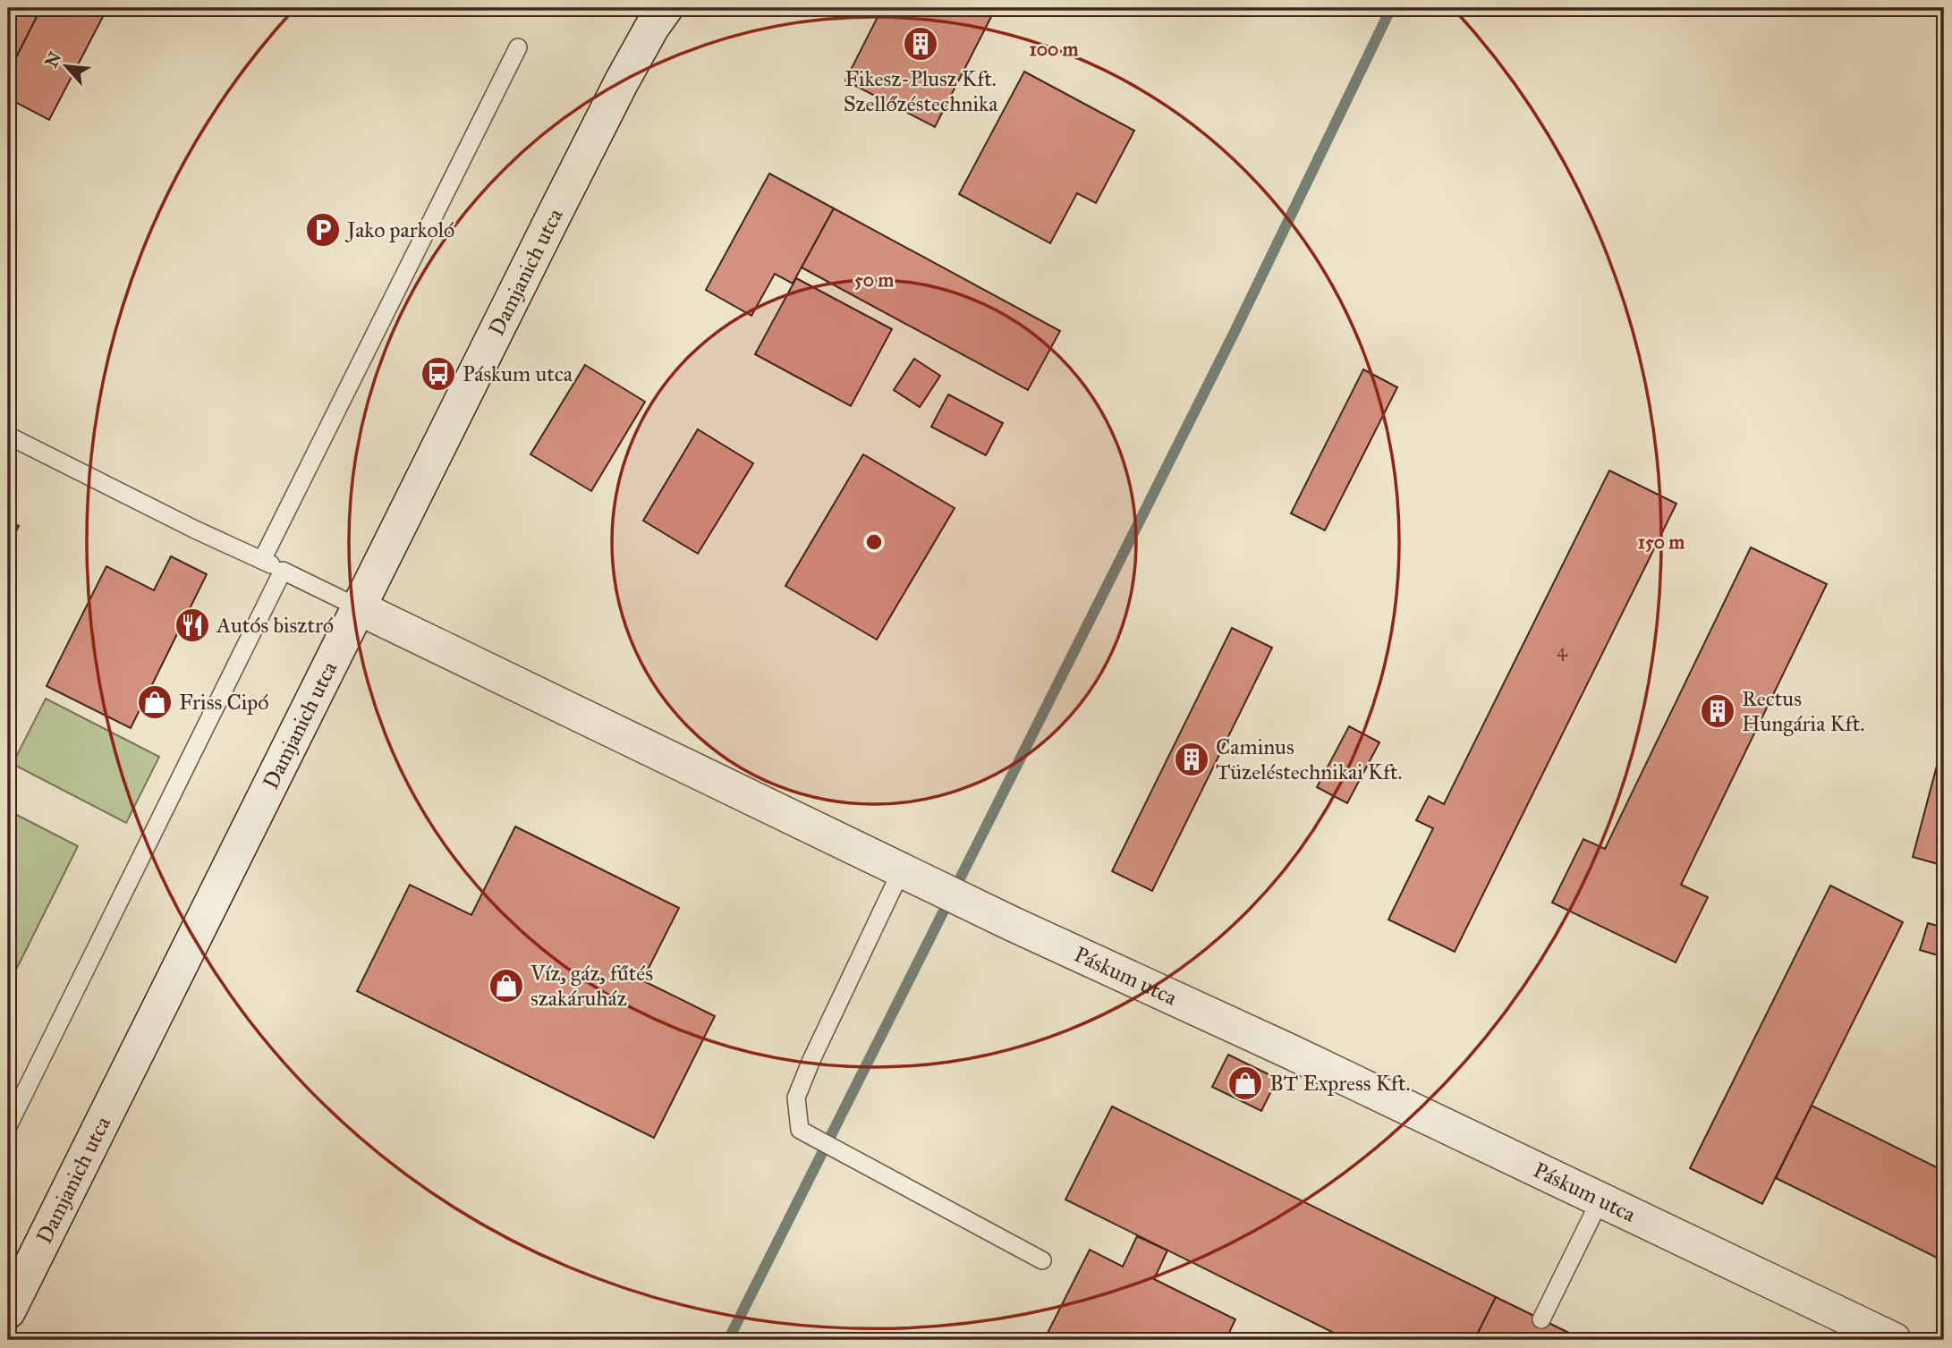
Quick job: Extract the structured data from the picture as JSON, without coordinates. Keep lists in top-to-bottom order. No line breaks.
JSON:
{"streets":{"street":["Damjanich utca","Páskum utca"]},"crossings":[["Damjanich utca","Páskum utca"]],"places":{"building":["Fikesz-Plusz Kft. Szellőzéstechnika","Rectus Hungária Kft.","Caminus Tüzeléstechnikai Kft."],"parking":["Jako parkoló"],"bus stop":["Páskum utca"],"restaurant":["Autós bisztró"],"shop":["Friss Cipó","Víz, gáz, fűtés szakáruház","BT Express Kft."]},"house_numbers":["4"],"north":"top left","rings":["100 m","50 m","150 m"]}
